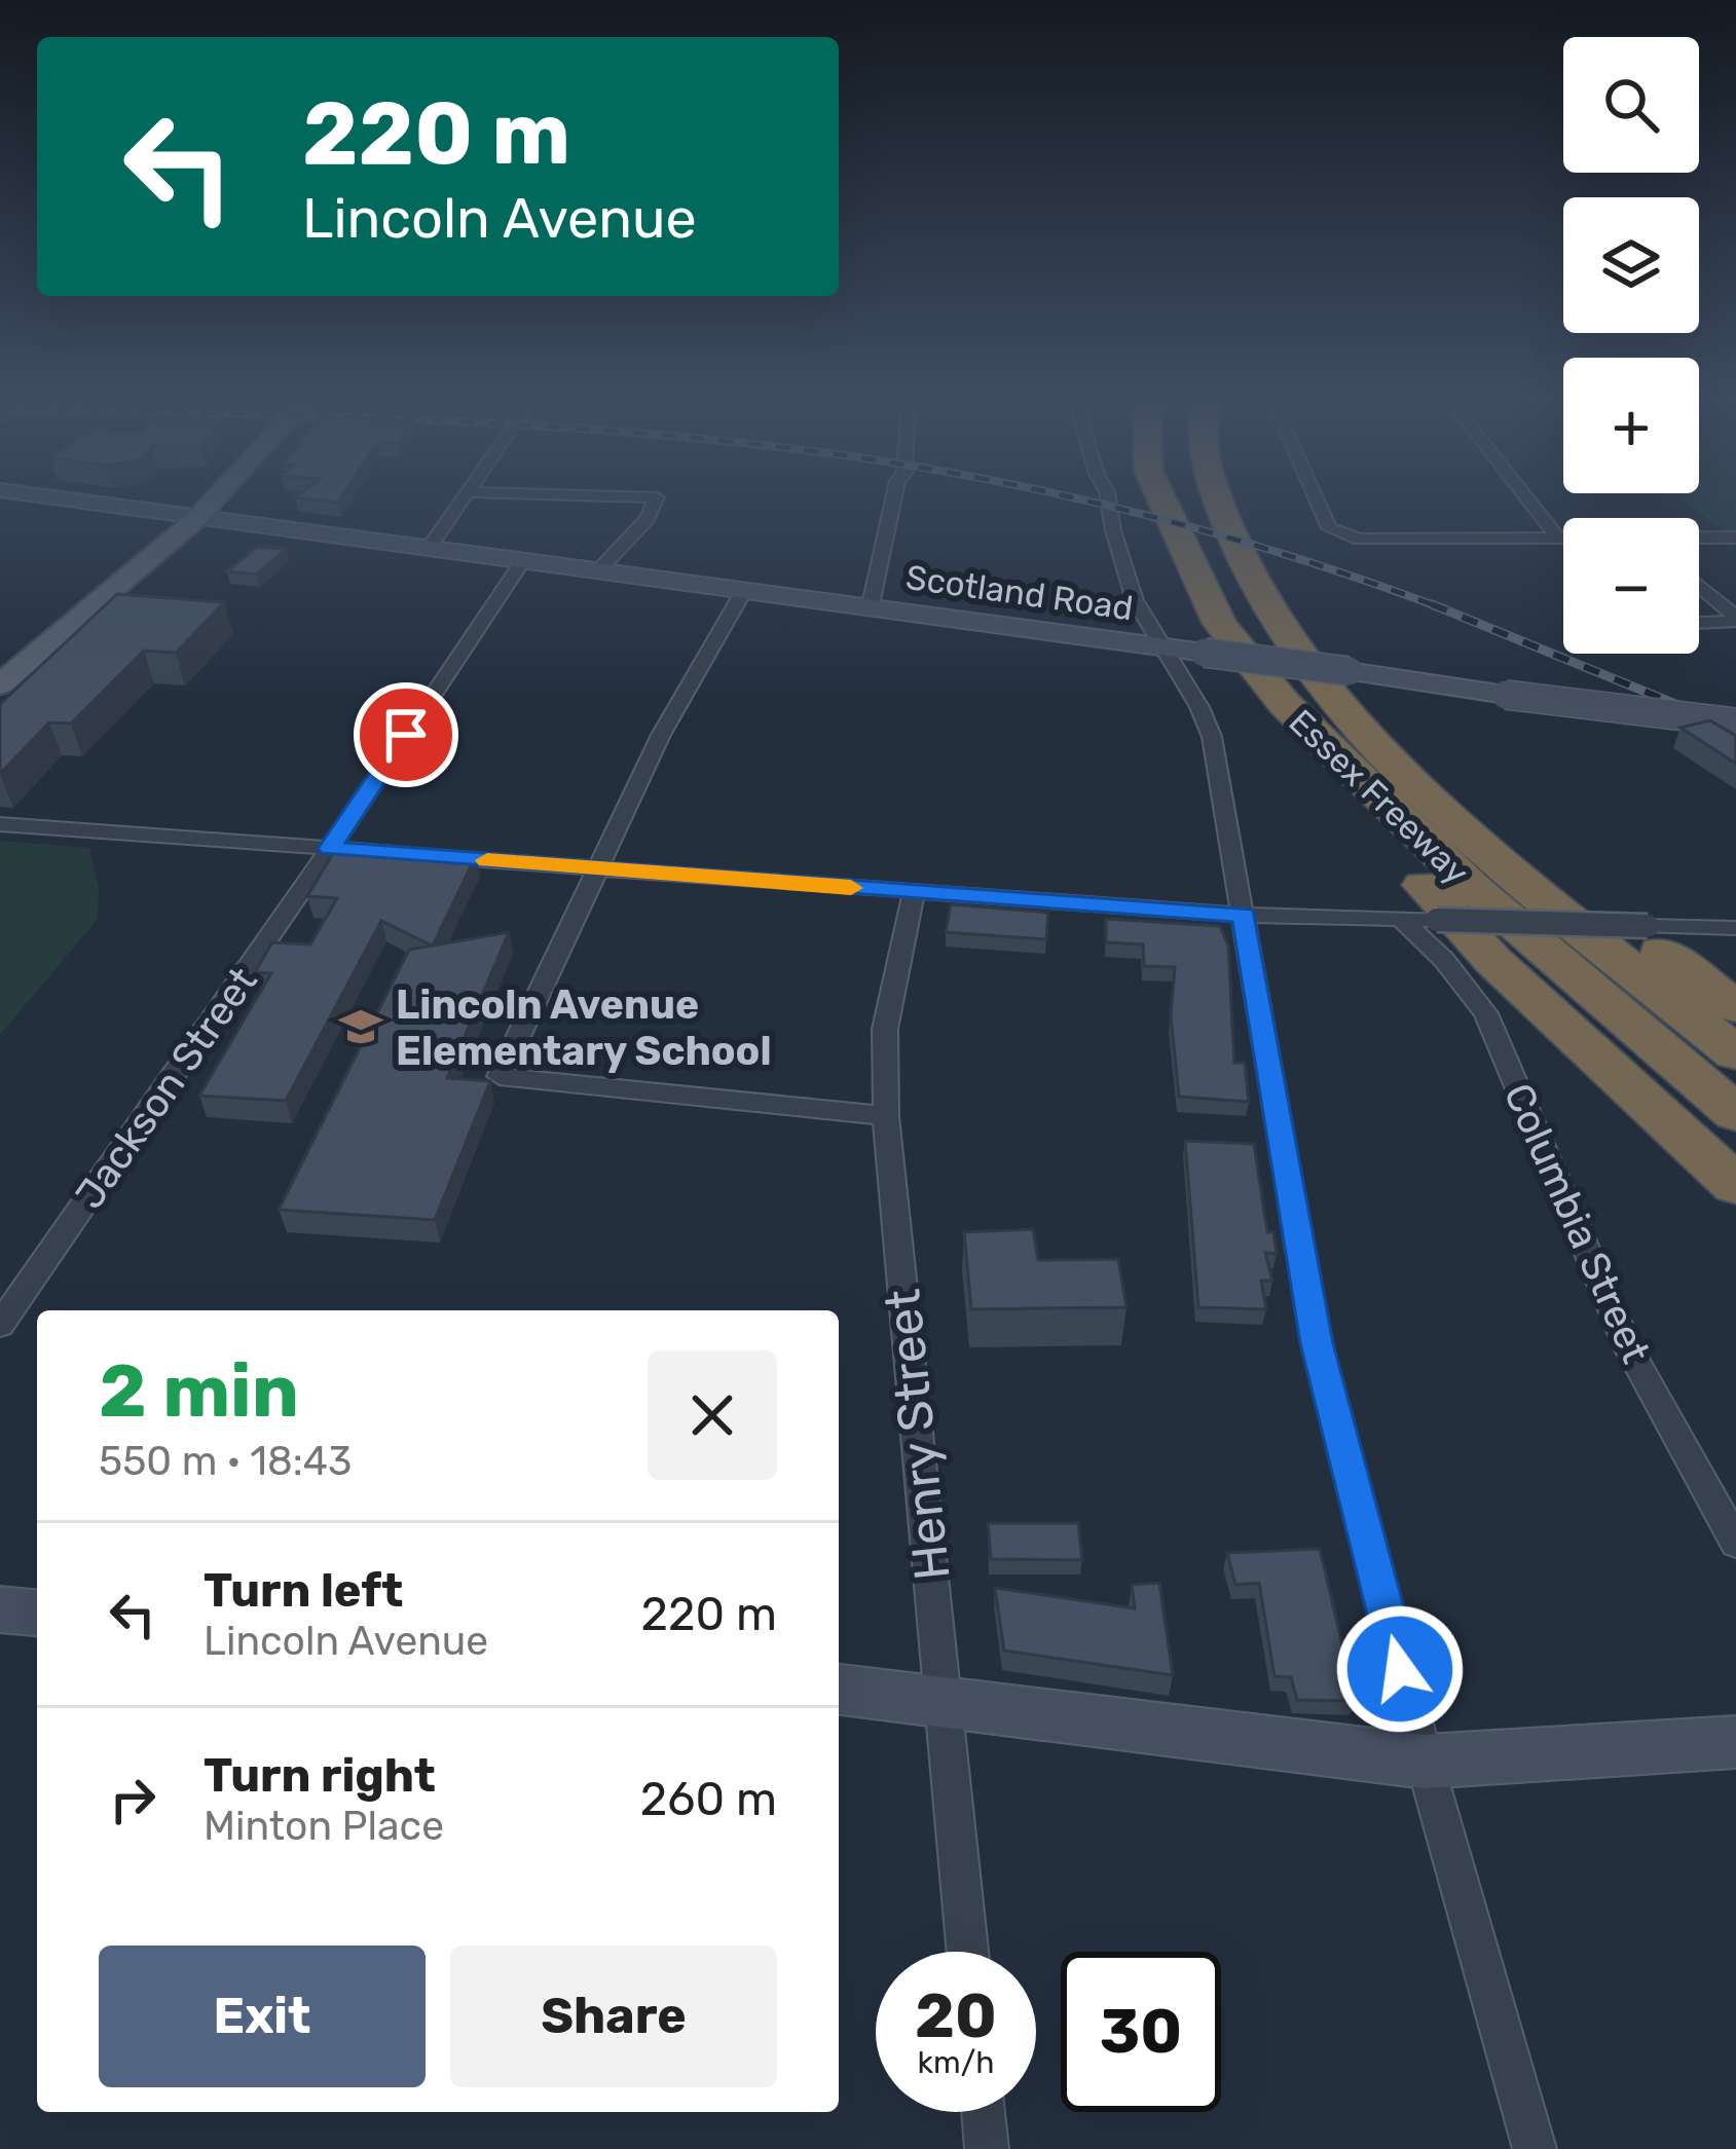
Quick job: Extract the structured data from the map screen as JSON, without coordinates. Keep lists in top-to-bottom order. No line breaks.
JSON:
{"streets":{"highway":["Essex Freeway"],"main road":["Scotland Road"],"street":["Jackson Street","Columbia Street","Henry Street"]},"crossings":[["Scotland Road","Essex Freeway"],["Scotland Road","Jackson Street"]],"places":{"school or university":["Lincoln Avenue Elementary School"]},"page":{"map_buttons":["+","−"],"turn":["220 m","Lincoln Avenue"],"heading":["2 min","550 m · 18:43"],"list":[{"name":"Turn left","note":"Lincoln Avenue","value":"220 m"},{"name":"Turn right","note":"Minton Place","value":"260 m"}],"buttons":["Exit","Share"],"speed":"20 km/h","limit":"30"}}
